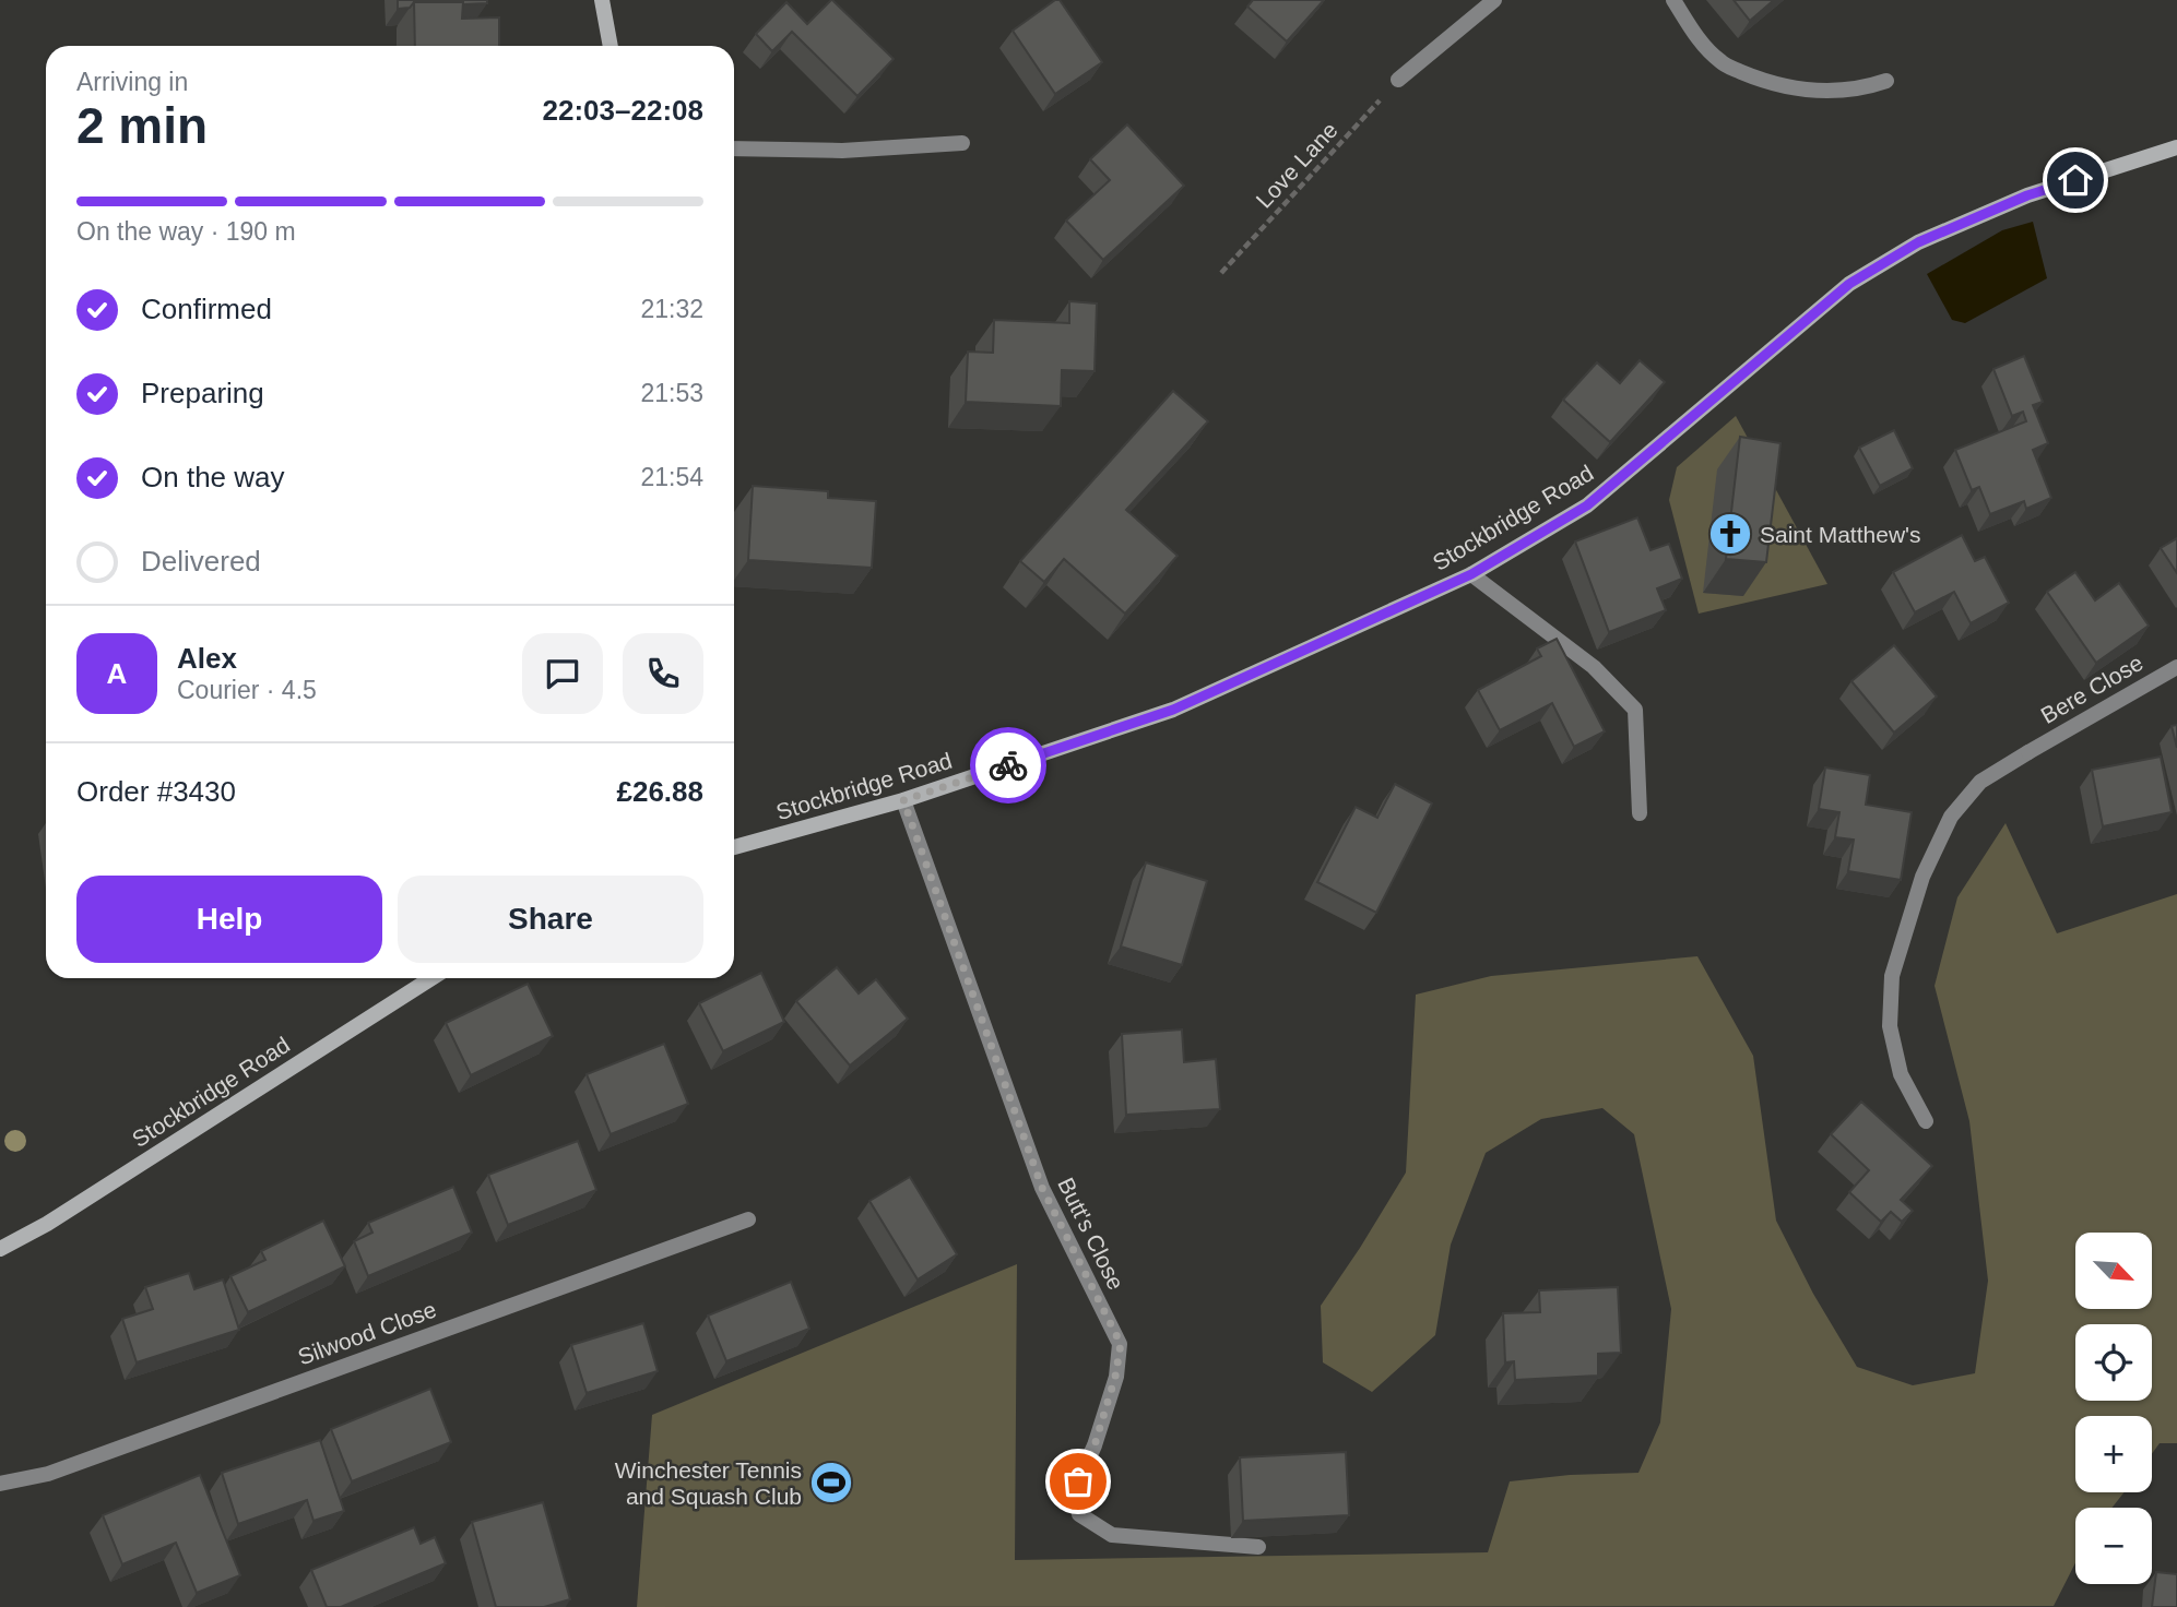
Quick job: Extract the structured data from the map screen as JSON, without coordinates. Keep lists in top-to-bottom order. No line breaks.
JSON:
{"streets":{"main road":["Stockbridge Road"],"street":["Bere Close","Butt's Close","Silwood Close"],"path":["Love Lane"]},"crossings":[["Stockbridge Road","Butt's Close"]],"places":{"church":["Saint Matthew's"],"sports":["Winchester Tennis and Squash Club"]},"north":"bottom right","page":{"heading":["2 min","Arriving in","22:03–22:08"],"panel":["Alex","Courier · 4.5","Order #3430","£26.88"],"bar":"On the way · 190 m","list":[["Confirmed","21:32"],["Preparing","21:53"],["On the way","21:54"],"Delivered"],"round":"A","buttons":["Help","Share"],"map_buttons":["+","−"]}}
